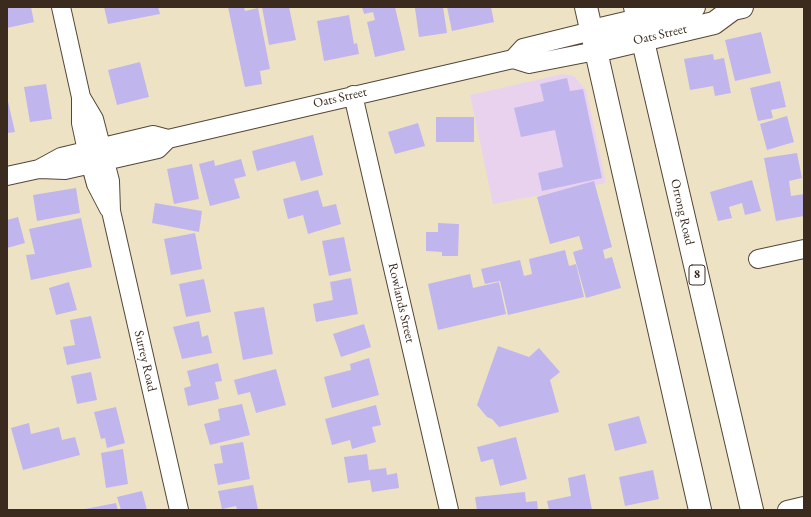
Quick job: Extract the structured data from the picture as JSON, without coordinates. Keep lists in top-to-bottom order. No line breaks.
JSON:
{"streets":{"main road":["Oats Street","Orrong Road","8"],"street":["Rowlands Street","Surrey Road"]},"crossings":[["Oats Street","Orrong Road"],["Oats Street","Rowlands Street"],["Oats Street","Surrey Road"]]}
